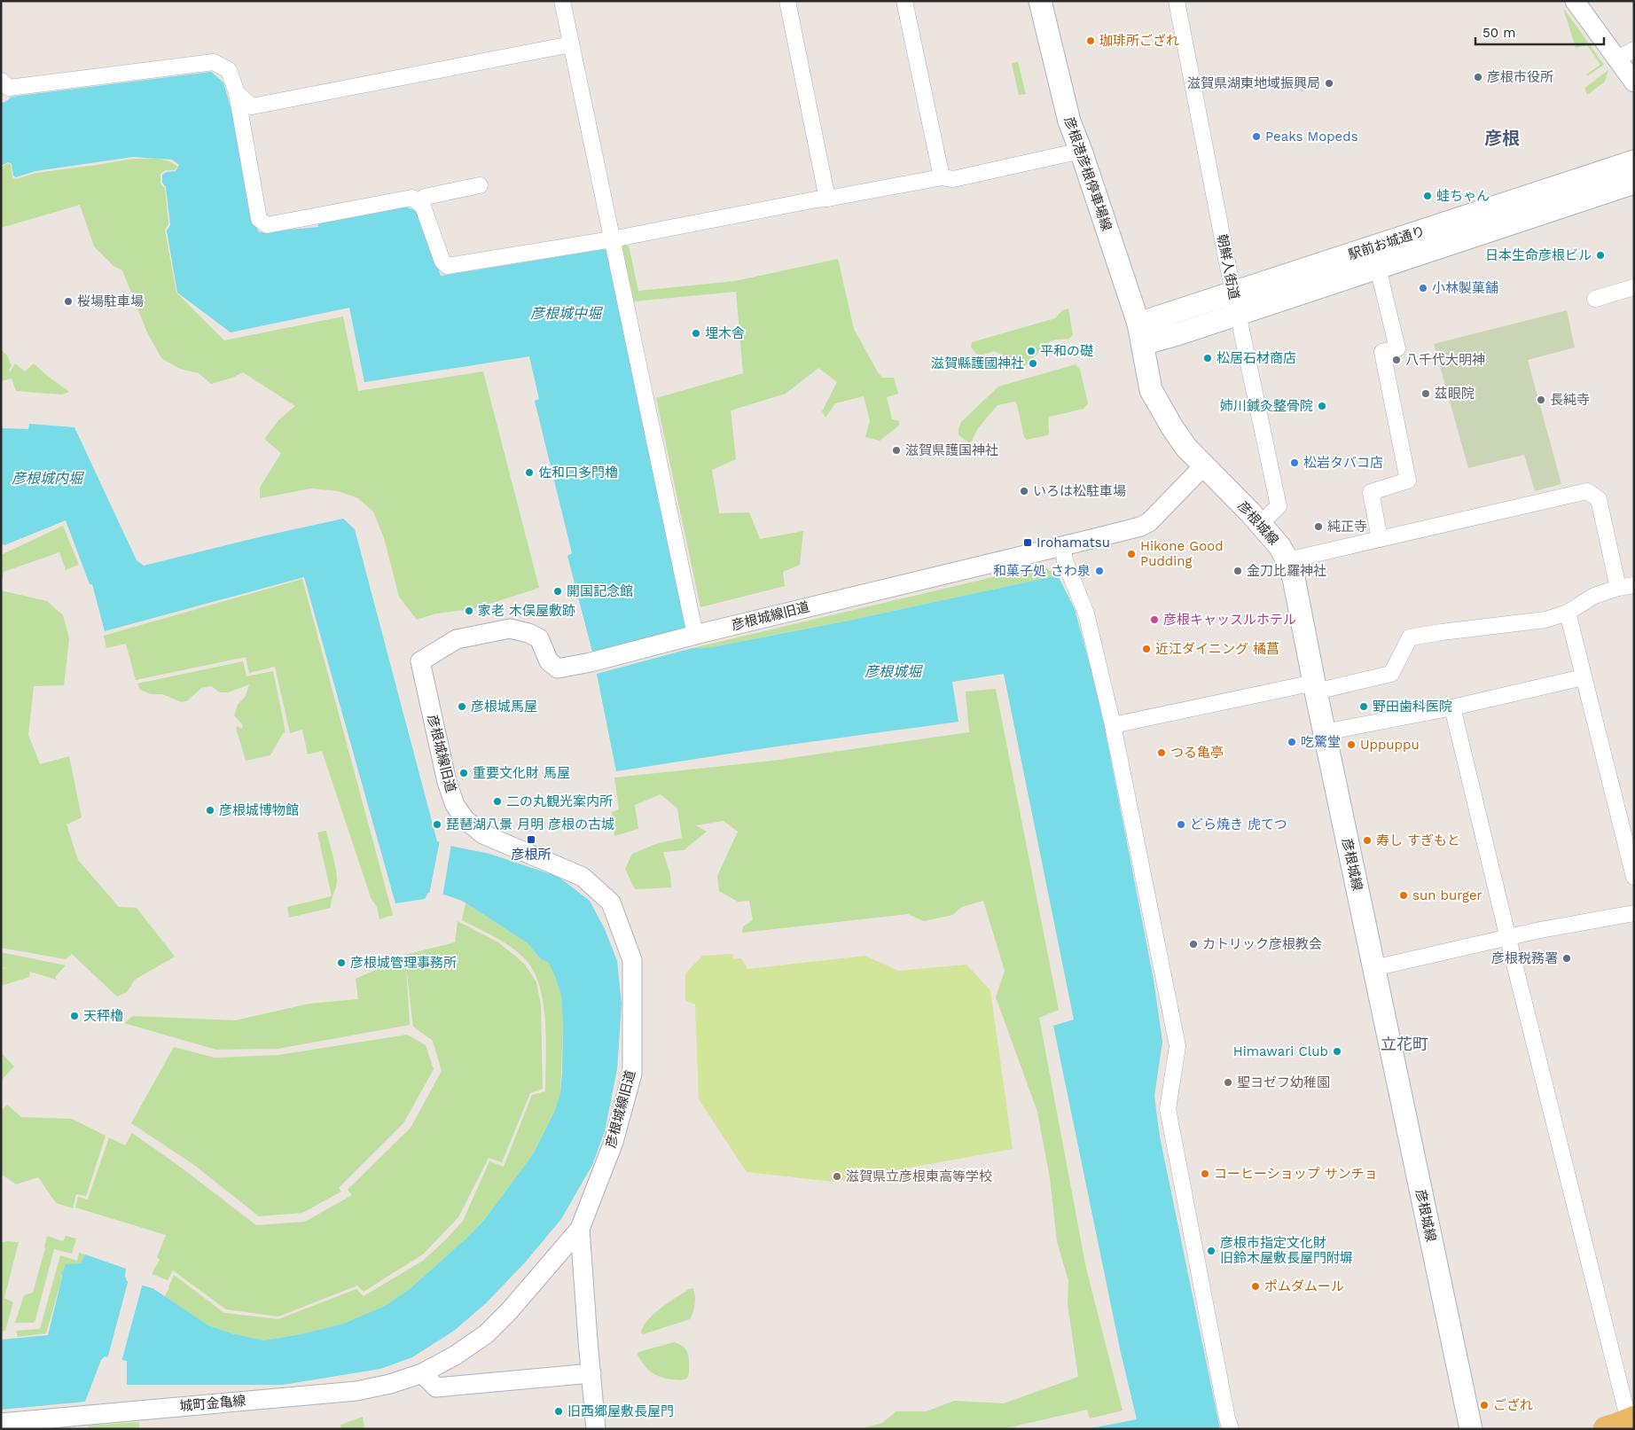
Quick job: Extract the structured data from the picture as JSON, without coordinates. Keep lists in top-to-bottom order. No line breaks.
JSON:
{"streets":{"main road":["彦根港彦根停車場線","駅前お城通り","彦根城線"],"street":["朝鮮人街道","彦根城線旧道","城町金亀線"]},"crossings":[["彦根港彦根停車場線","駅前お城通り"],["彦根港彦根停車場線","彦根城線"],["駅前お城通り","朝鮮人街道"],["駅前お城通り","彦根城線"],["朝鮮人街道","彦根城線"],["彦根城線","彦根城線旧道"],["彦根城線旧道","城町金亀線"]],"districts":["彦根","立花町"],"water":["彦根城中堀","彦根城内堀","彦根城堀"],"places":{"other":["珈琲所ござれ","彦根市役所","滋賀県湖東地域振興局","Peaks Mopeds","蛙ちゃん","日本生命彦根ビル","小林製菓舗","桜場駐車場","埋木舎","平和の礎","松居石材商店","八千代大明神","滋賀縣護國神社","茲眼院","長純寺","姉川鍼灸整骨院","滋賀県護国神社","松岩タバコ店","佐和口多門櫓","いろは松駐車場","純正寺","Hikone Good Pudding","和菓子処 さわ泉","金刀比羅神社","開国記念館","家老 木俣屋敷跡","彦根キャッスルホテル","近江ダイニング 橘菖","彦根城馬屋","野田歯科医院","吃驚堂","Uppuppu","つる亀亭","重要文化財 馬屋","二の丸観光案内所","彦根城博物館","琵琶湖八景 月明 彦根の古城","どら焼き 虎てつ","寿し すぎもと","sun burger","カトリック彦根教会","彦根税務署","彦根城管理事務所","天秤櫓","Himawari Club","聖ヨゼフ幼稚園","コーヒーショップ サンチョ","滋賀県立彦根東高等学校","彦根市指定文化財 旧鈴木屋敷長屋門附塀","ポムダムール","ござれ","旧西郷屋敷長屋門"],"transit":["Irohamatsu","彦根所"]},"scale_bar":"50 m"}
